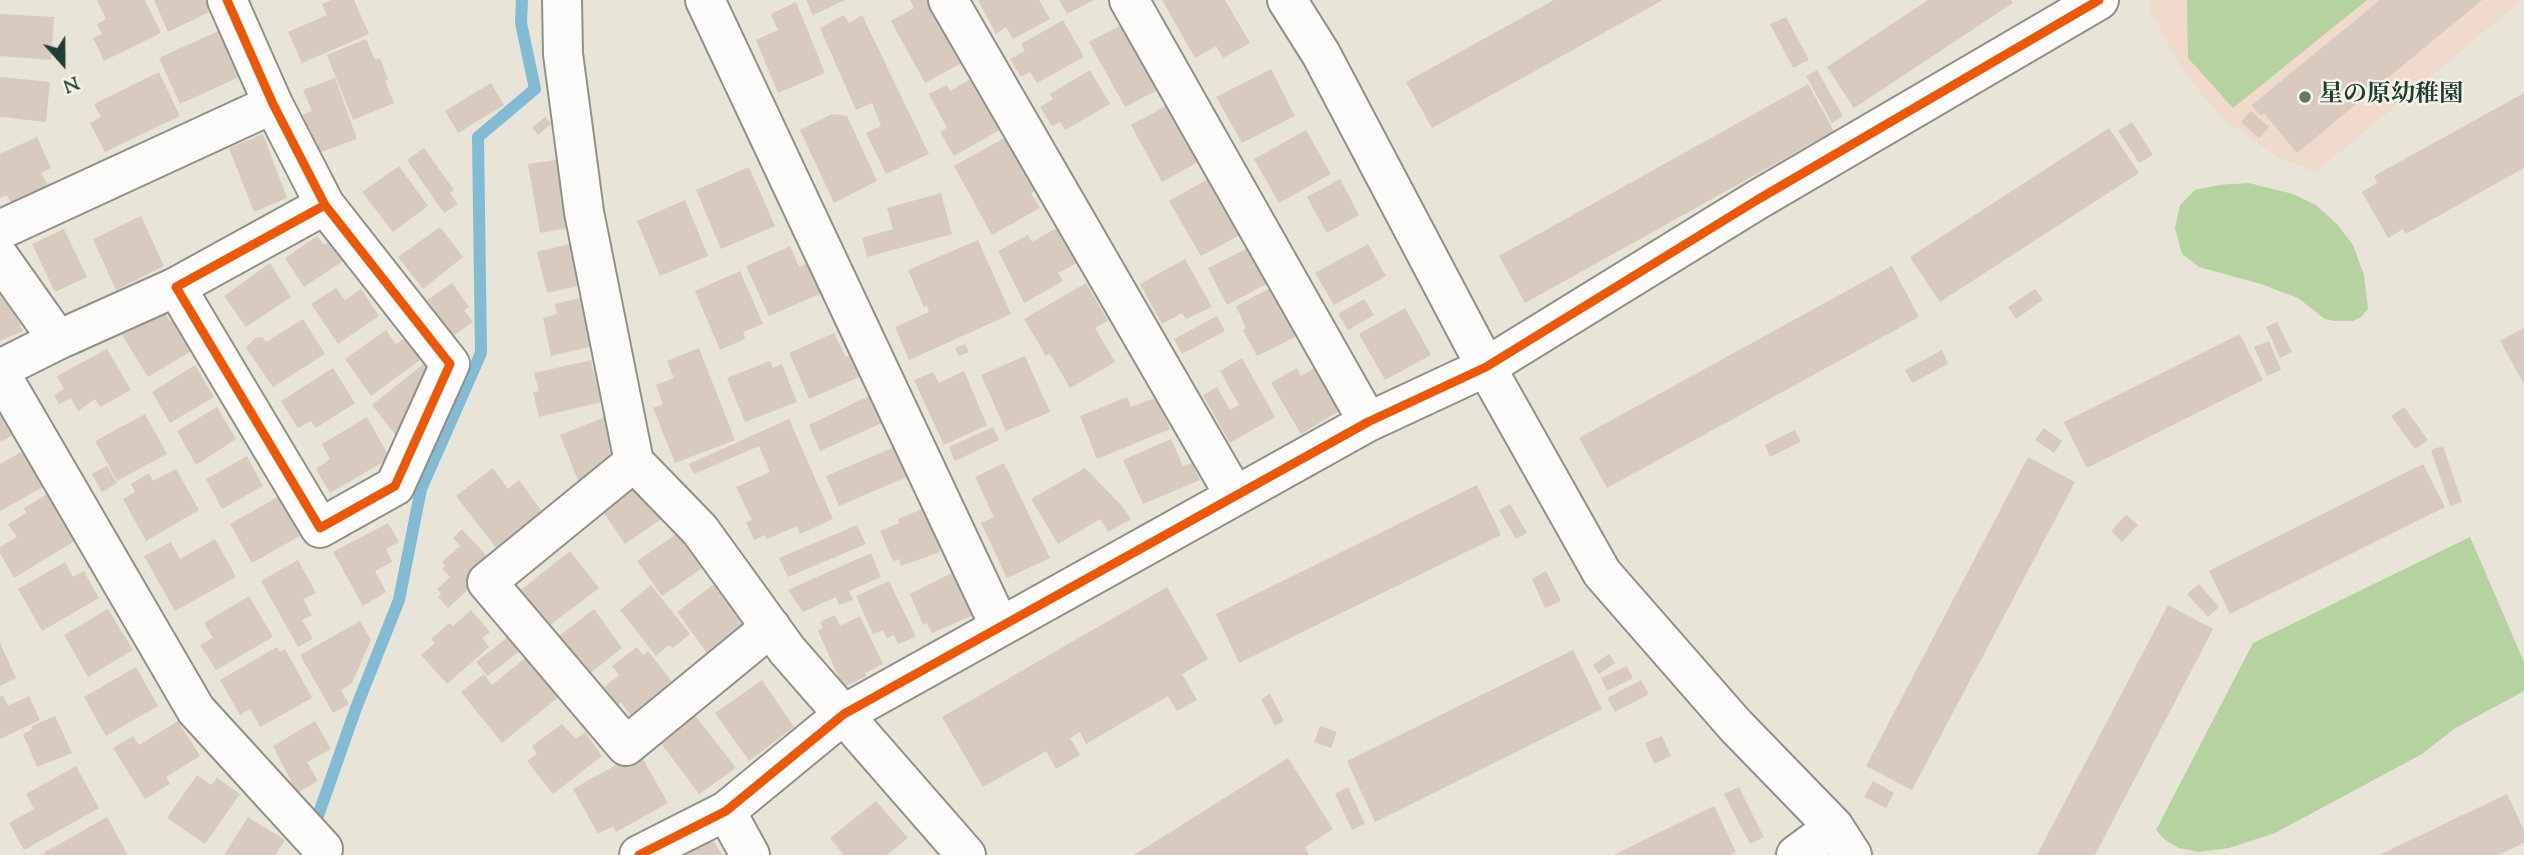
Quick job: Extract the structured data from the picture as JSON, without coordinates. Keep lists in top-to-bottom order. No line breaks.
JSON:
{"places":["星の原幼稚園"],"north":"bottom"}
